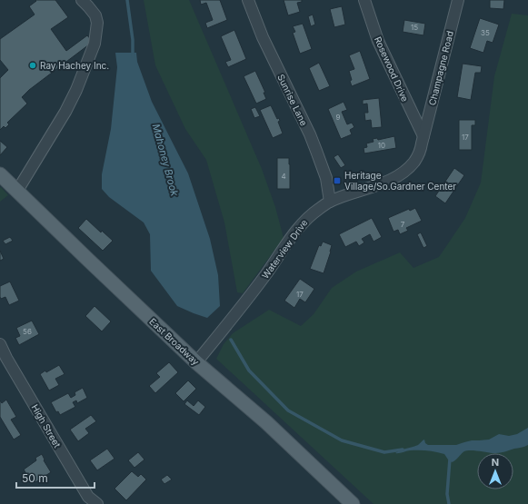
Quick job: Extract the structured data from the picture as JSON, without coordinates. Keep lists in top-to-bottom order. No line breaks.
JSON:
{"streets":{"main road":["East Broadway"],"street":["Champagne Road","Rosewood Drive","Sunrise Lane","Waterview Drive","High Street"]},"crossings":[["Champagne Road","Rosewood Drive"],["Champagne Road","Waterview Drive"],["Rosewood Drive","Waterview Drive"],["Sunrise Lane","Waterview Drive"],["Waterview Drive","East Broadway"]],"water":["Mahoney Brook"],"places":{"other":["Ray Hachey Inc."],"transit":["Heritage Village/So.Gardner Center"]},"house_numbers":["15","35","9","17","10","4","7","17","56"],"scale_bar":"50 m","north":"top"}
